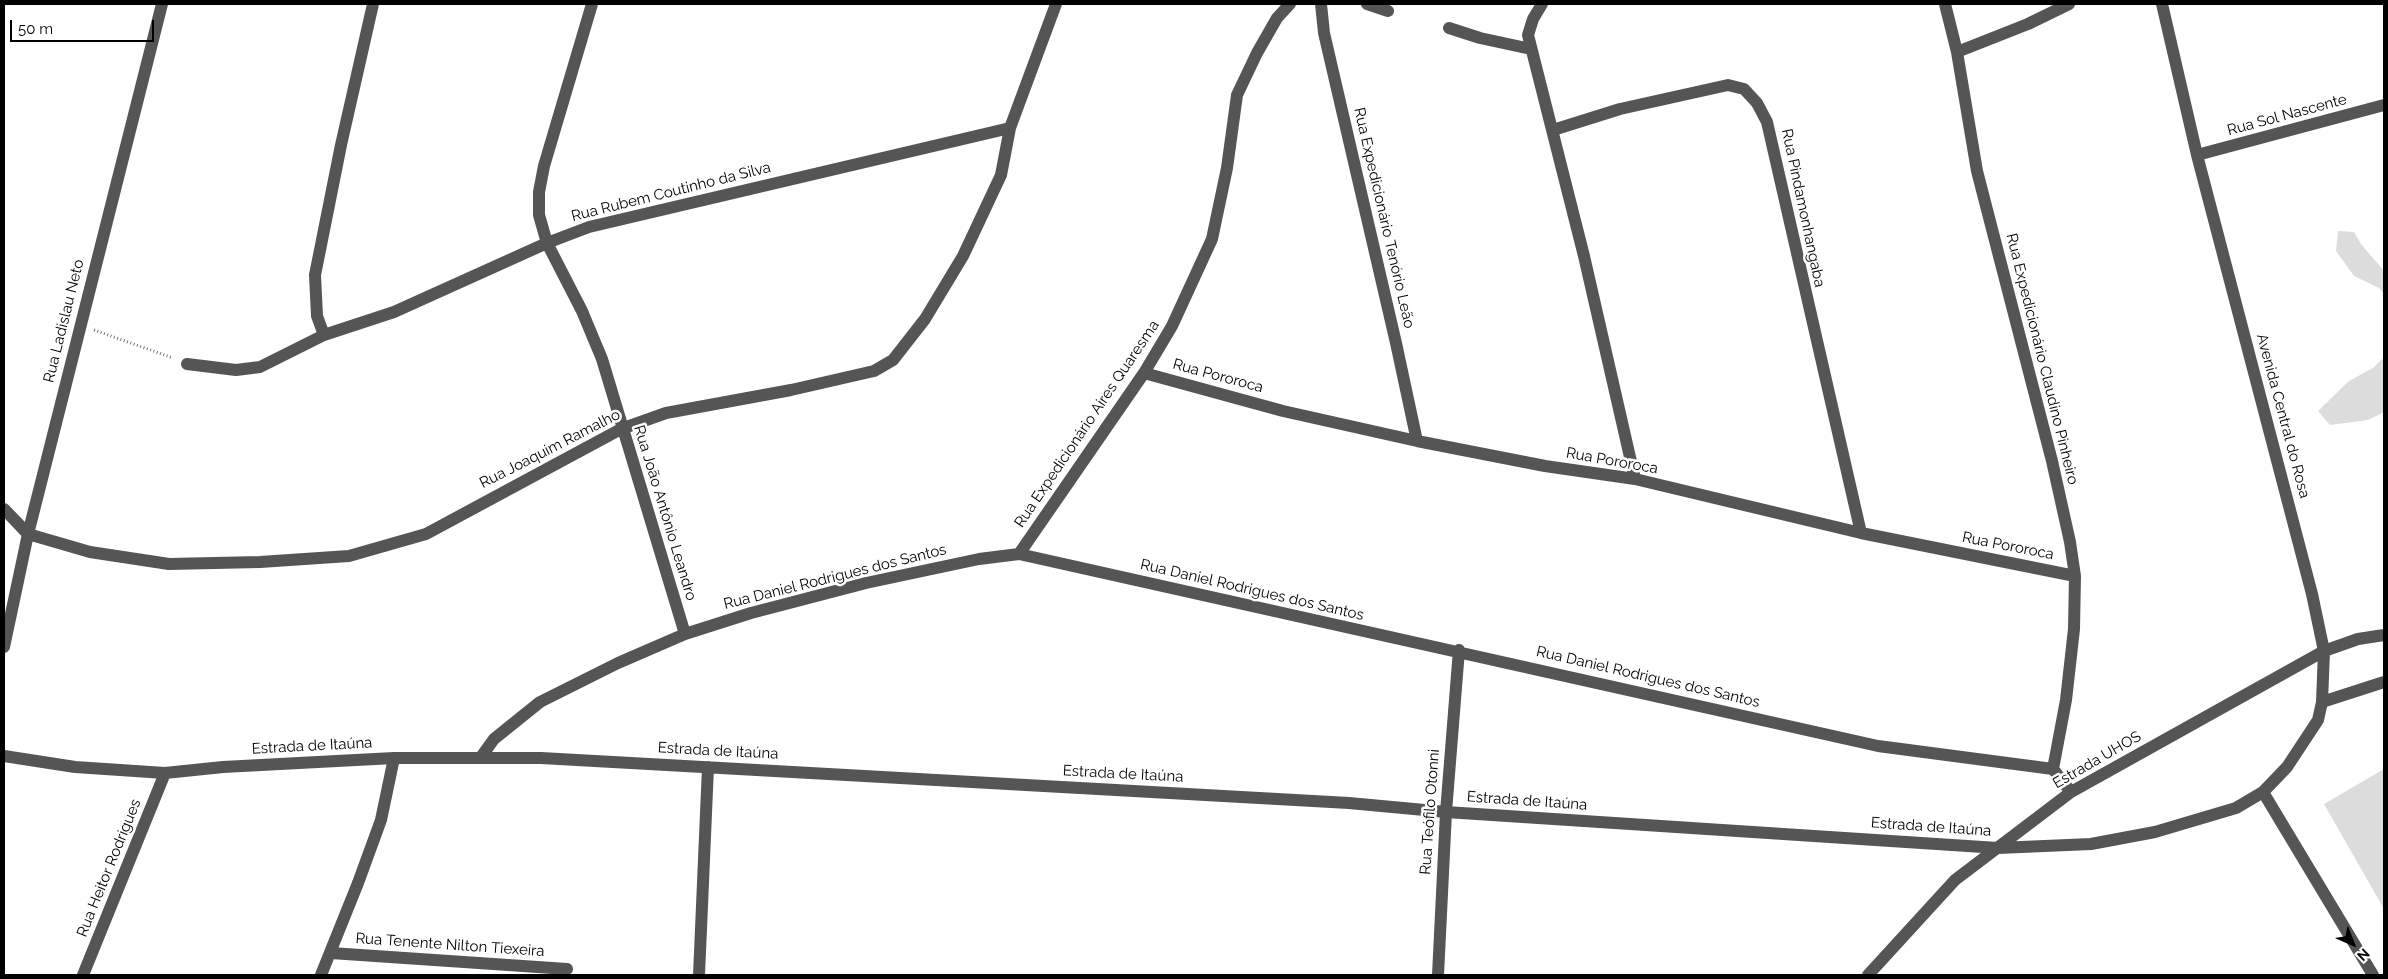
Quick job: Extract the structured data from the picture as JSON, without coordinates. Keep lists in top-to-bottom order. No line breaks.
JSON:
{"streets":{"street":["Rua Sol Nascente","Rua Rubem Coutinho da Silva","Rua Pindamonhangaba","Rua Expedicionário Tenório Leão","Rua Ladislau Neto","Rua Expedicionário Claudino Pinheiro","Rua Pororoca","Avenida Central do Rosa","Rua Expedicionário Aires Quaresma","Rua Joaquim Ramalho","Rua João Antônio Leandro","Rua Daniel Rodrigues dos Santos","Estrada de Itaúna","Estrada UHOS","Rua Teófilo Otonni","Rua Heitor Rodrigues","Rua Tenente Nilton Tiexeira"]},"crossings":[["Rua Sol Nascente","Avenida Central do Rosa"],["Rua Rubem Coutinho da Silva","Rua Joaquim Ramalho"],["Rua Rubem Coutinho da Silva","Rua João Antônio Leandro"],["Rua Pindamonhangaba","Rua Pororoca"],["Rua Expedicionário Tenório Leão","Rua Pororoca"],["Rua Ladislau Neto","Rua Joaquim Ramalho"],["Rua Expedicionário Claudino Pinheiro","Rua Pororoca"],["Rua Expedicionário Claudino Pinheiro","Rua Daniel Rodrigues dos Santos"],["Rua Pororoca","Rua Expedicionário Aires Quaresma"],["Avenida Central do Rosa","Estrada de Itaúna"],["Avenida Central do Rosa","Estrada UHOS"],["Rua Expedicionário Aires Quaresma","Rua Daniel Rodrigues dos Santos"],["Rua Joaquim Ramalho","Rua João Antônio Leandro"],["Rua João Antônio Leandro","Rua Daniel Rodrigues dos Santos"],["Rua Daniel Rodrigues dos Santos","Estrada de Itaúna"],["Rua Daniel Rodrigues dos Santos","Rua Teófilo Otonni"],["Estrada de Itaúna","Estrada UHOS"],["Estrada de Itaúna","Rua Teófilo Otonni"],["Estrada de Itaúna","Rua Heitor Rodrigues"]],"scale_bar":"50 m","north":"bottom right"}
